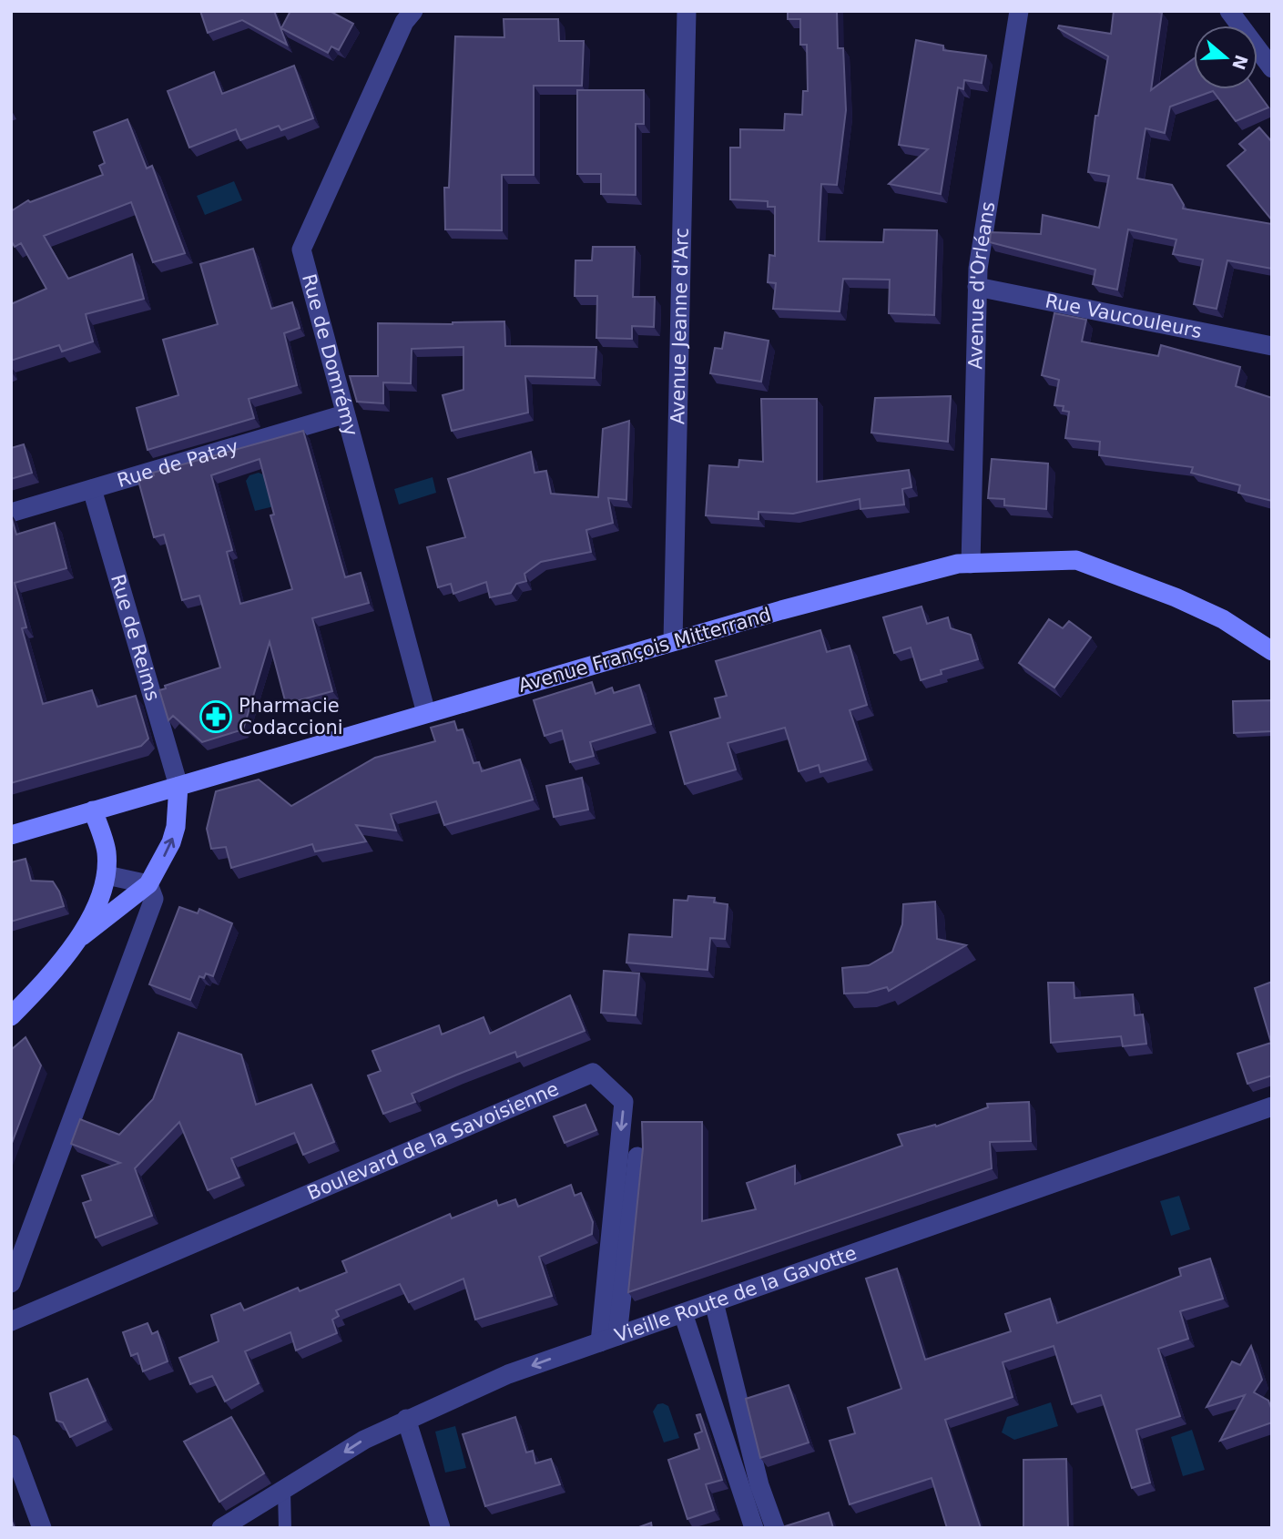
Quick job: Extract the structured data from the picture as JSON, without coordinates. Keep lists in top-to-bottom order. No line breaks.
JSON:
{"streets":{"main road":["Avenue François Mitterrand"],"street":["Avenue d'Orléans","Rue Vaucouleurs","Avenue Jeanne d'Arc","Rue de Domrémy","Rue de Patay","Rue de Reims","Boulevard de la Savoisienne","Vieille Route de la Gavotte"]},"crossings":[["Avenue d'Orléans","Rue Vaucouleurs"],["Avenue d'Orléans","Avenue François Mitterrand"],["Avenue Jeanne d'Arc","Avenue François Mitterrand"],["Rue de Domrémy","Rue de Patay"],["Rue de Domrémy","Avenue François Mitterrand"],["Rue de Patay","Rue de Reims"],["Rue de Reims","Avenue François Mitterrand"],["Boulevard de la Savoisienne","Vieille Route de la Gavotte"]],"places":{"pharmacy":["Pharmacie Codaccioni"]},"north":"right"}
